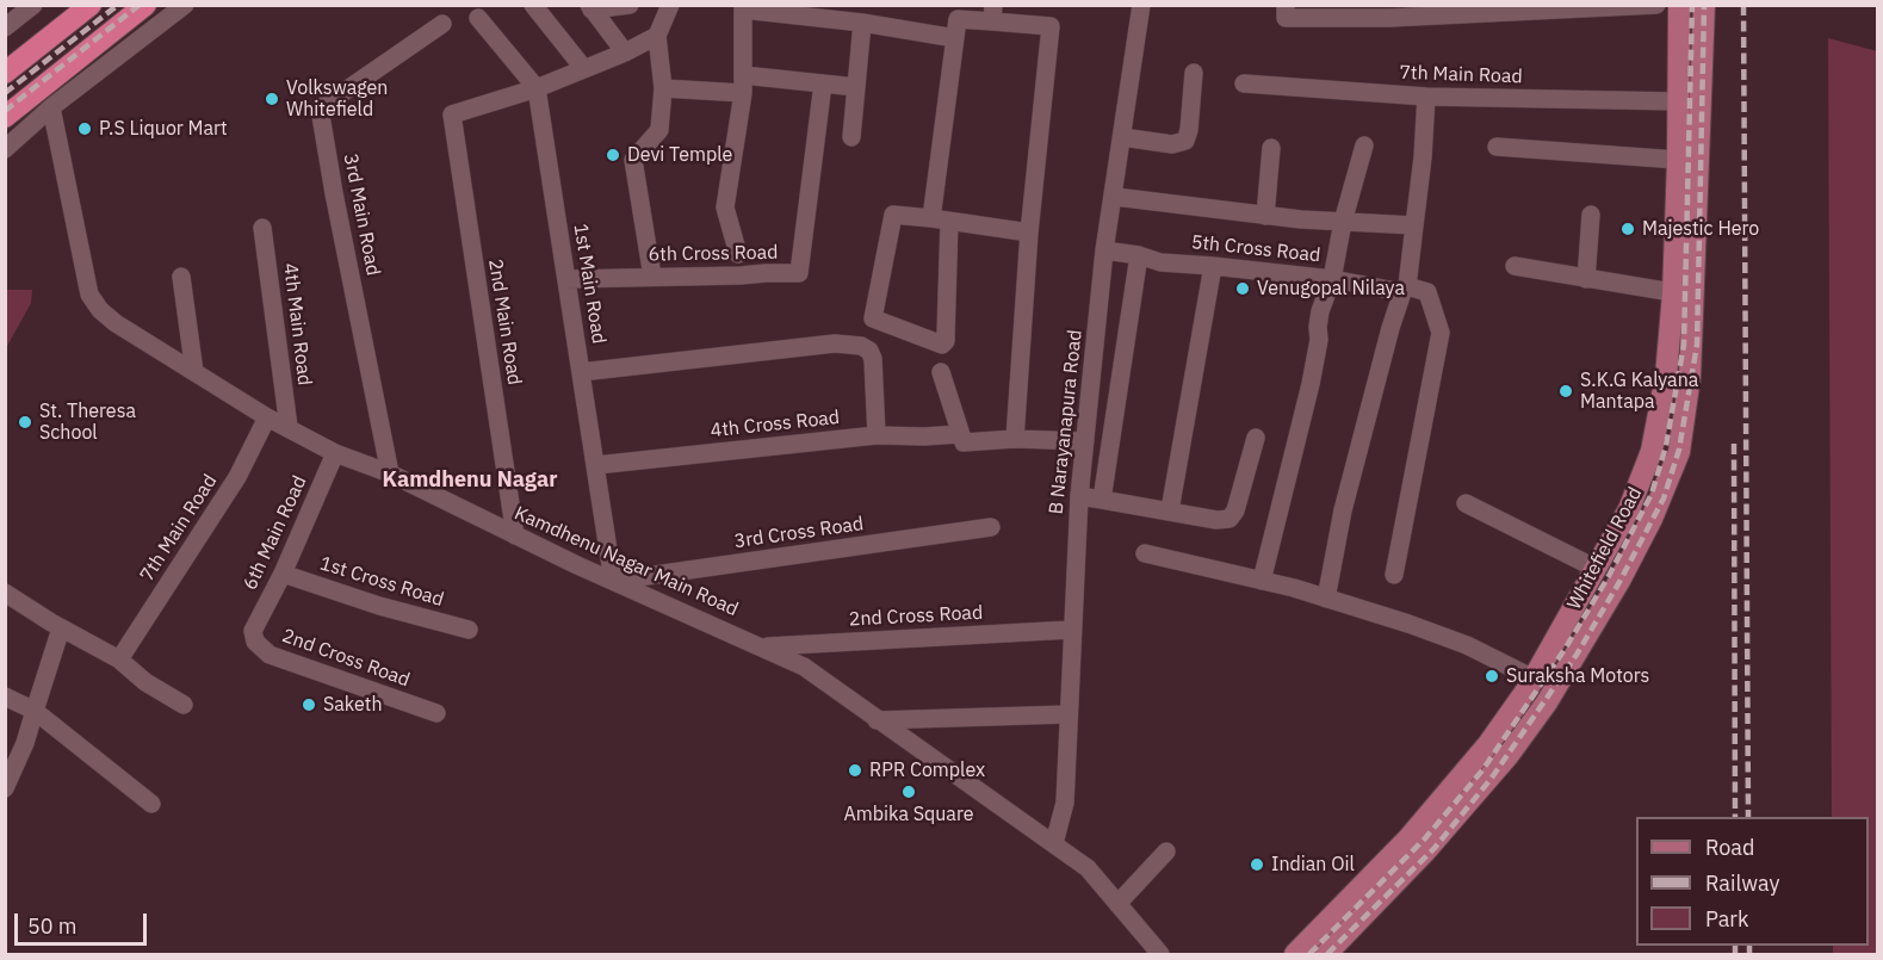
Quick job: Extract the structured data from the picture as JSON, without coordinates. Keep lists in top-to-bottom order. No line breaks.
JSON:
{"streets":{"main road":["Whitefield Road"],"street":["7th Main Road","3rd Main Road","5th Cross Road","6th Cross Road","1st Main Road","2nd Main Road","4th Main Road","B Narayanapura Road","4th Cross Road","6th Main Road","3rd Cross Road","Kamdhenu Nagar Main Road","1st Cross Road","2nd Cross Road"]},"crossings":[["7th Main Road","Whitefield Road"],["7th Main Road","Kamdhenu Nagar Main Road"],["3rd Main Road","Kamdhenu Nagar Main Road"],["5th Cross Road","B Narayanapura Road"],["6th Cross Road","1st Main Road"],["1st Main Road","2nd Main Road"],["1st Main Road","4th Cross Road"],["1st Main Road","3rd Cross Road"],["1st Main Road","Kamdhenu Nagar Main Road"],["2nd Main Road","Kamdhenu Nagar Main Road"],["4th Main Road","Kamdhenu Nagar Main Road"],["B Narayanapura Road","Kamdhenu Nagar Main Road"],["B Narayanapura Road","2nd Cross Road"],["6th Main Road","Kamdhenu Nagar Main Road"],["6th Main Road","1st Cross Road"],["6th Main Road","2nd Cross Road"],["3rd Cross Road","Kamdhenu Nagar Main Road"],["Kamdhenu Nagar Main Road","2nd Cross Road"]],"districts":["Kamdhenu Nagar"],"places":["Volkswagen Whitefield","P.S Liquor Mart","Devi Temple","Majestic Hero","Venugopal Nilaya","S.K.G Kalyana Mantapa","St. Theresa School","Suraksha Motors","Saketh","RPR Complex","Ambika Square","Indian Oil"],"legend":["Road","Railway","Park"],"scale_bar":"50 m"}
